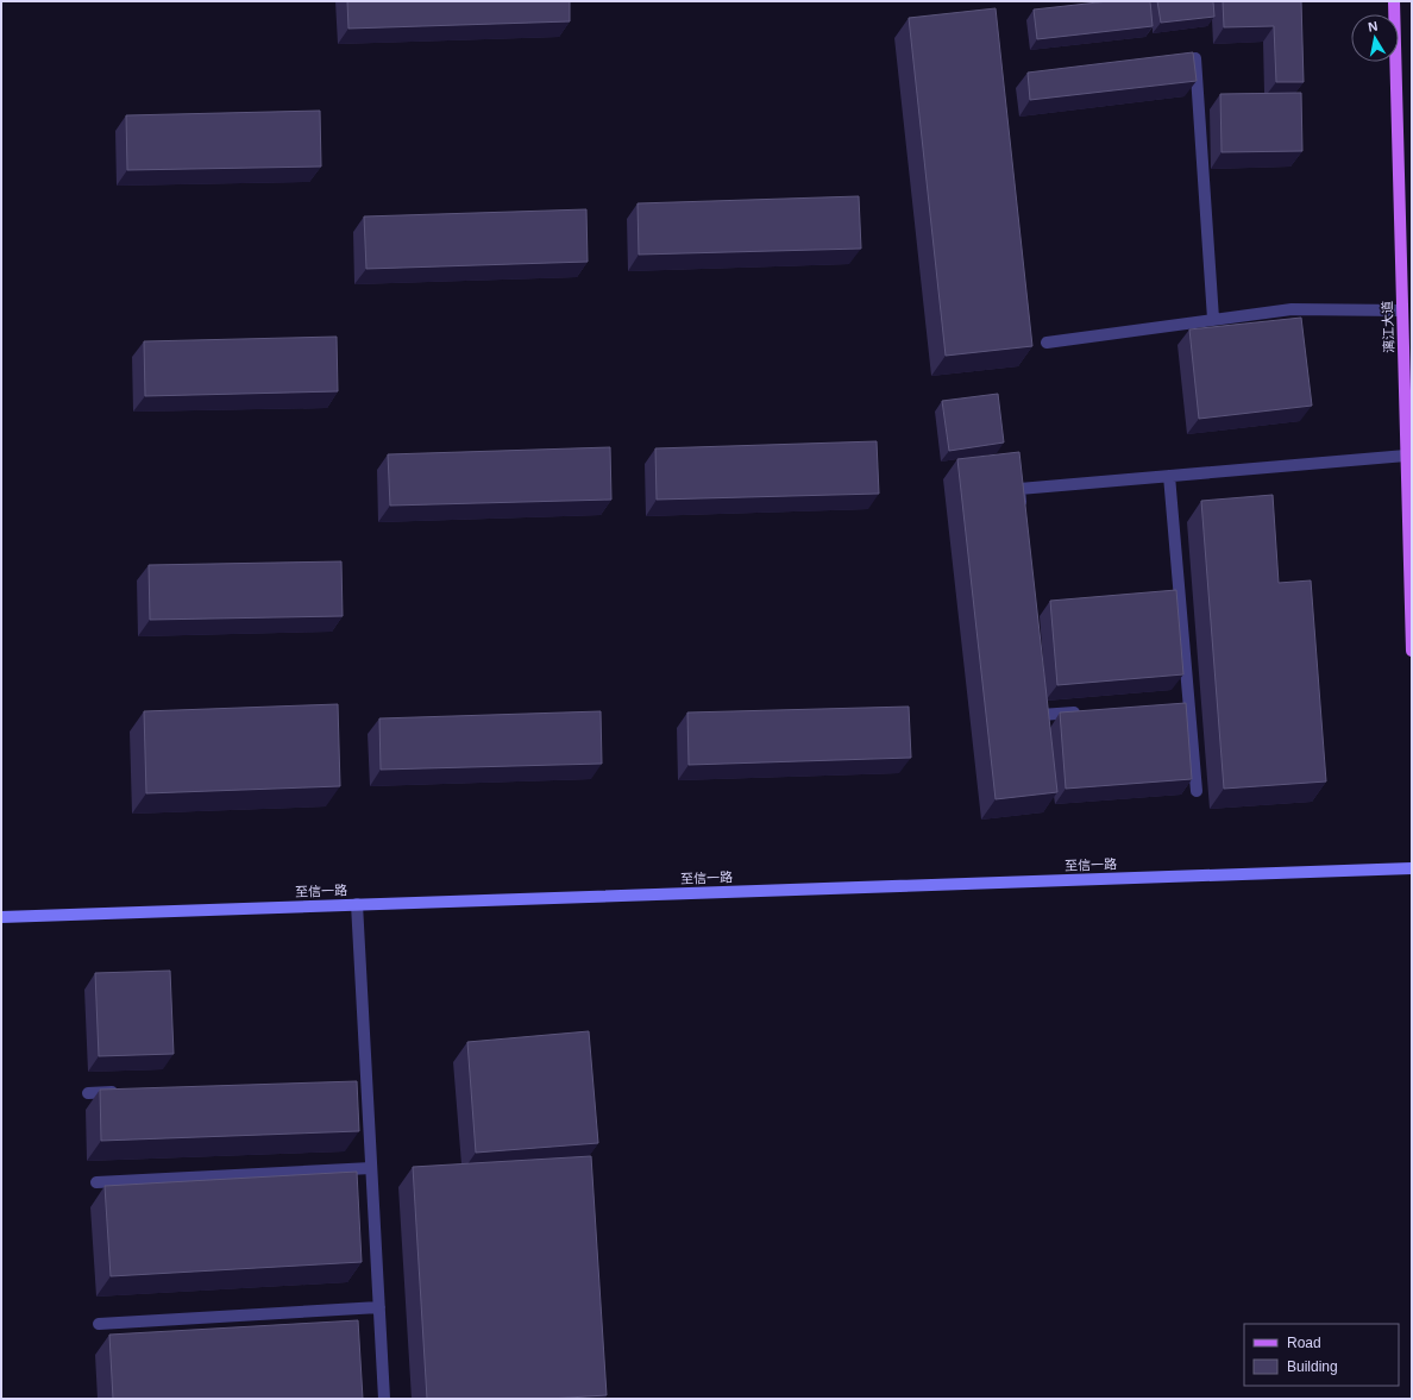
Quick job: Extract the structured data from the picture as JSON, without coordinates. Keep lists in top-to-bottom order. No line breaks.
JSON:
{"streets":{"main road":["漓江大道"],"street":["至信一路"]},"legend":["Road","Building"],"north":"top"}
